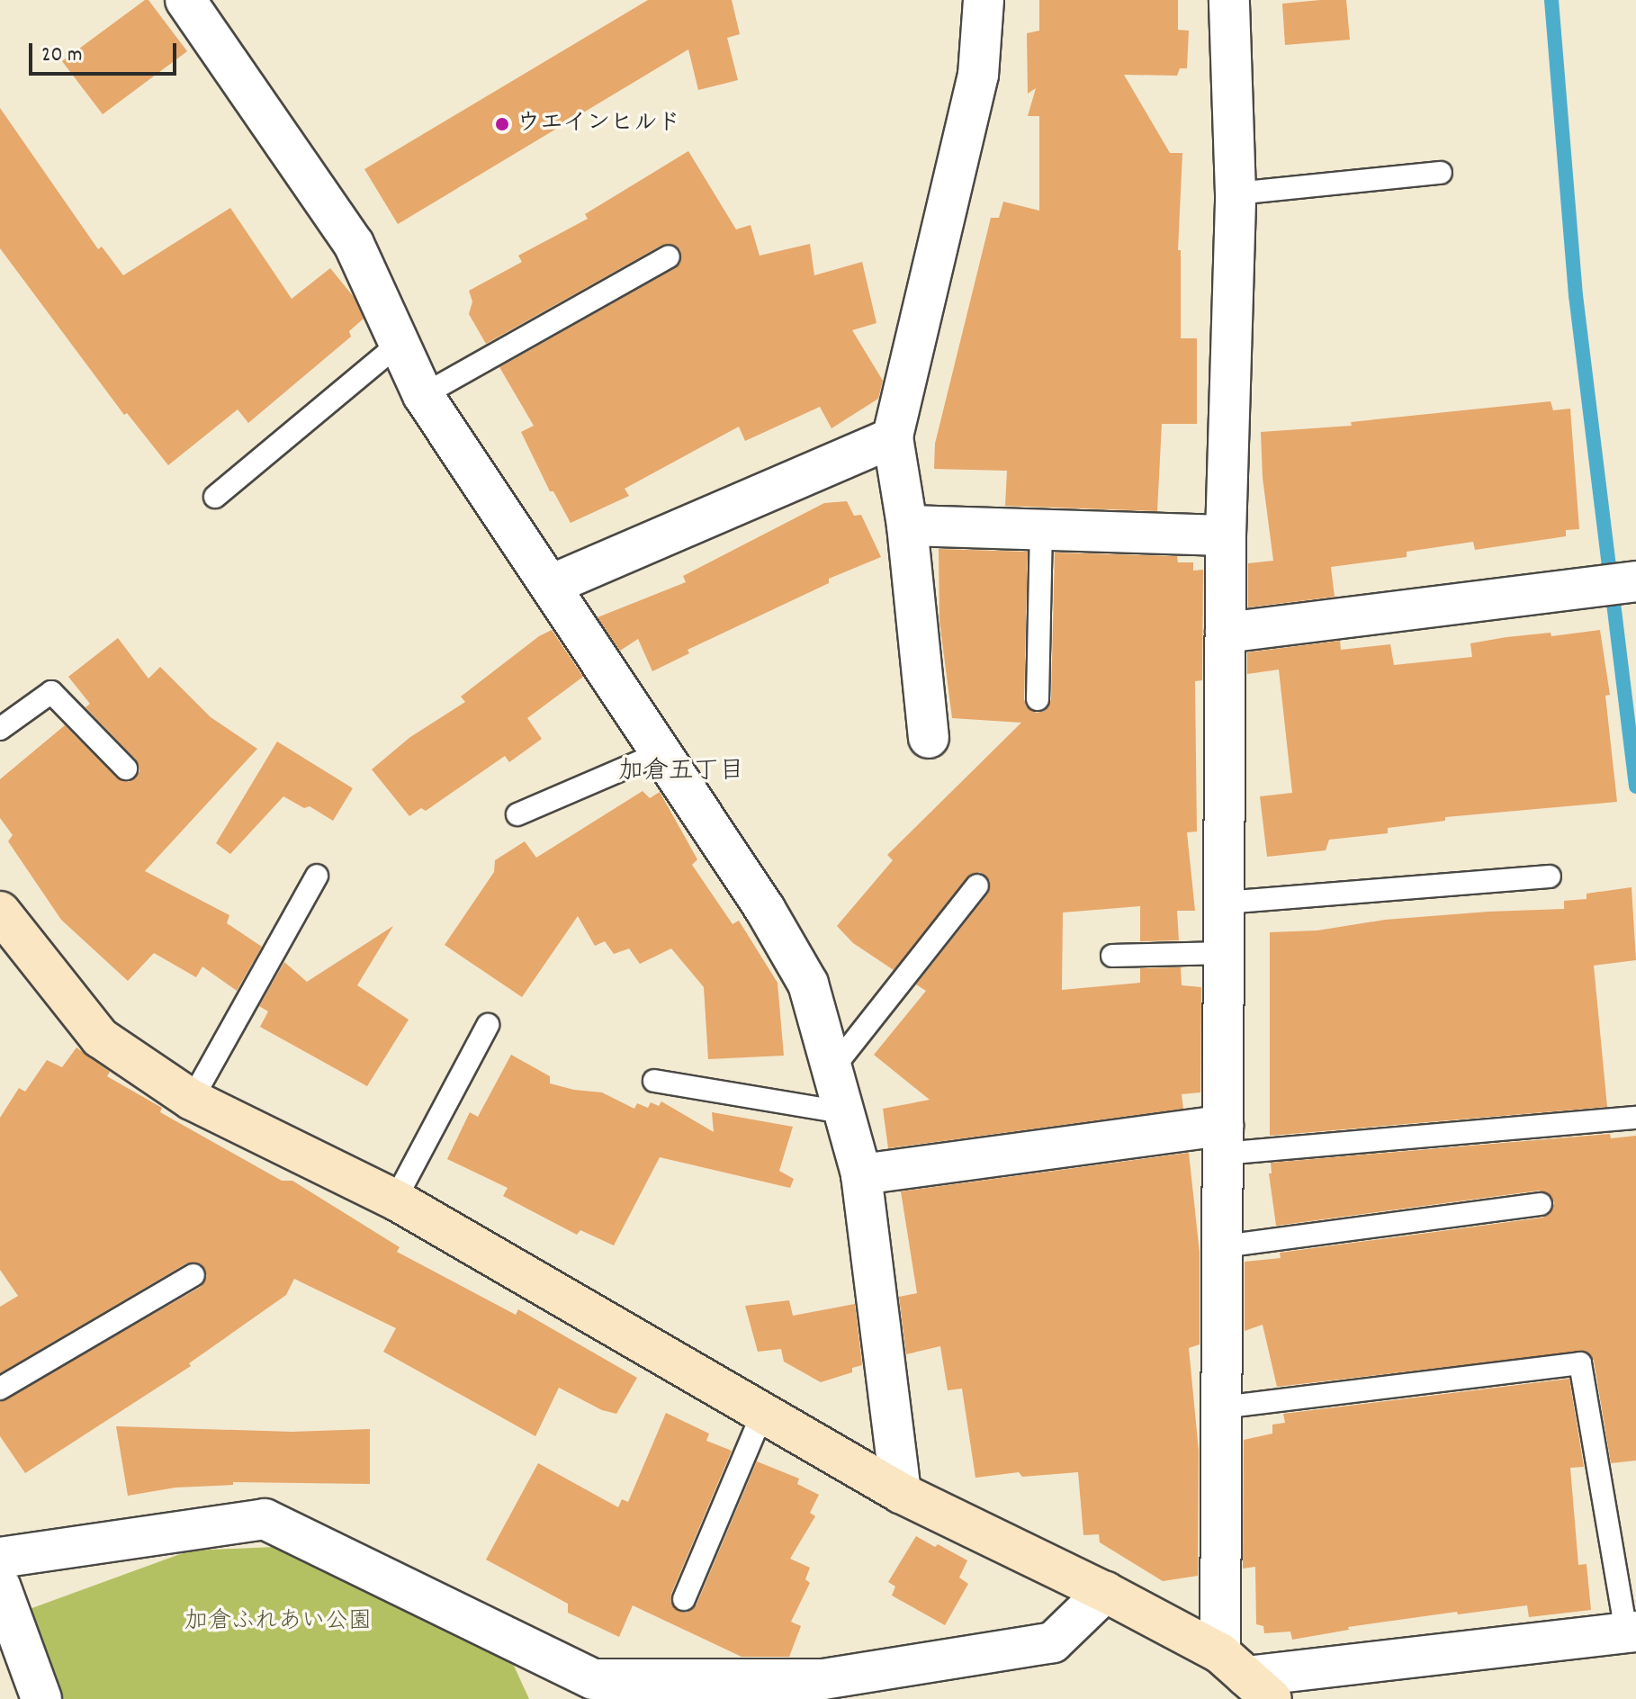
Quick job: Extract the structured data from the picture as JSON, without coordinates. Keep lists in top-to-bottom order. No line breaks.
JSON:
{"districts":["加倉五丁目"],"parks":["加倉ふれあい公園"],"places":["ウエインヒルド"],"scale_bar":"20 m"}
